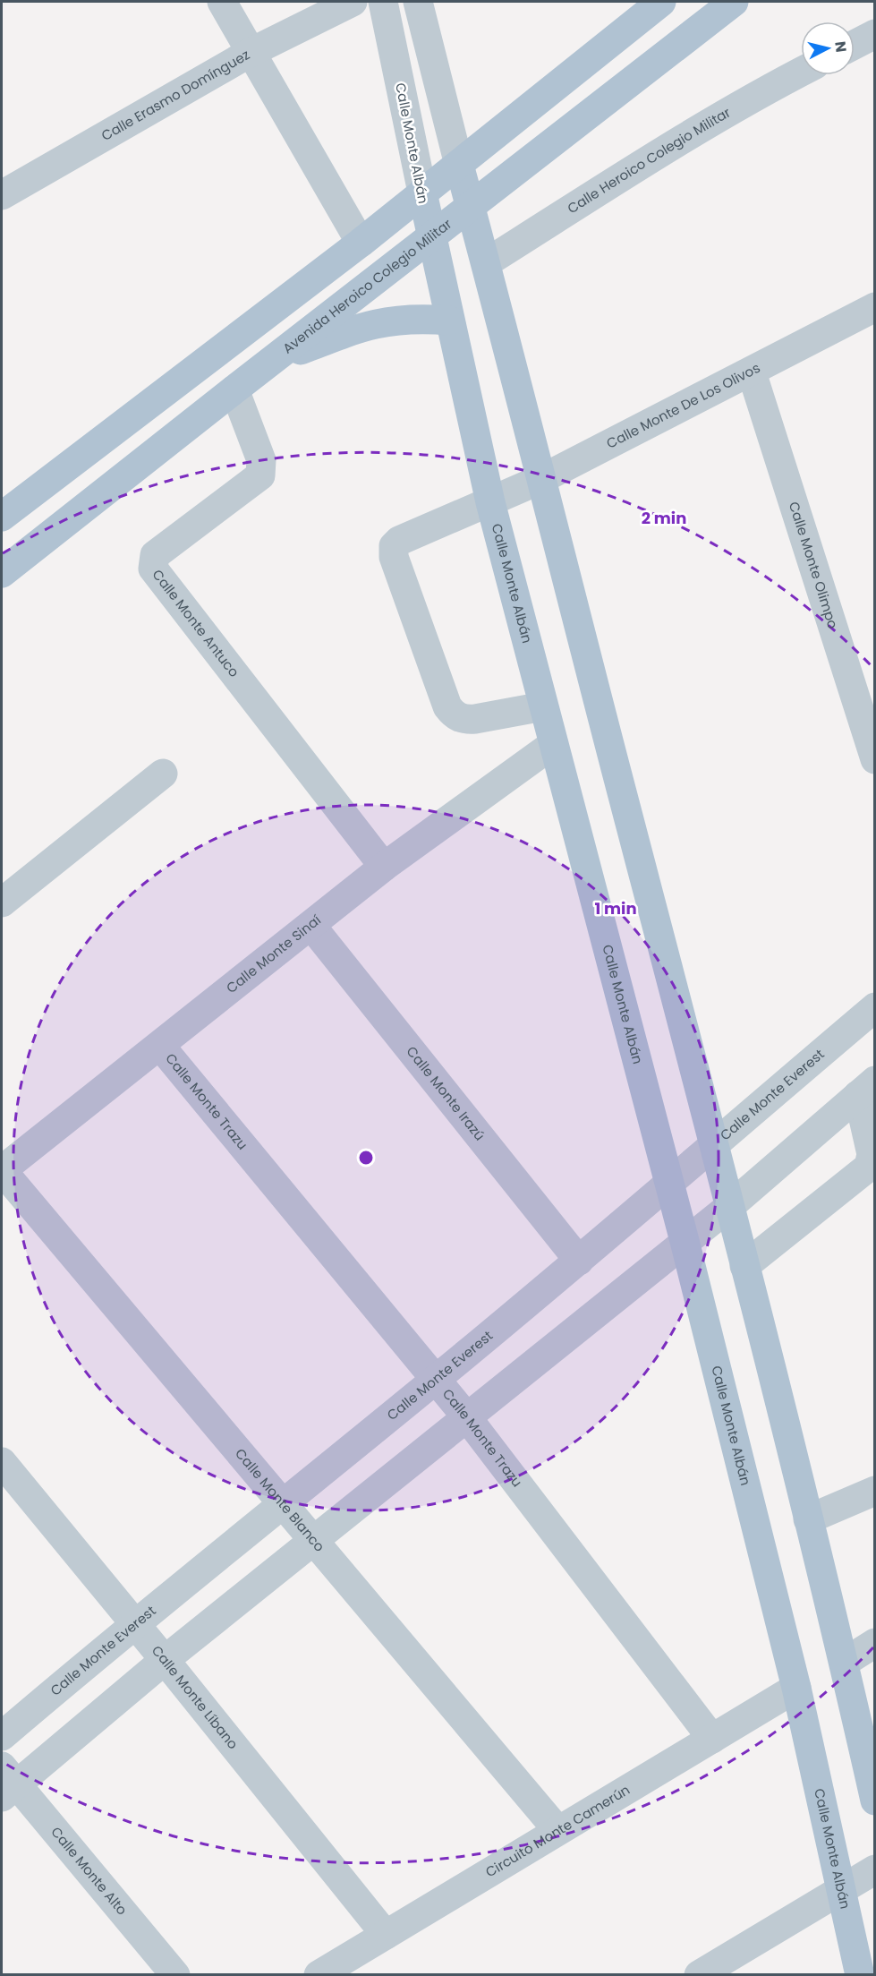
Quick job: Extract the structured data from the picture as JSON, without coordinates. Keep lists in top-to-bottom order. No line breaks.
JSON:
{"streets":{"main road":["Calle Monte Albán","Avenida Heroico Colegio Militar"],"street":["Calle Erasmo Domínguez","Calle Heroico Colegio Militar","Calle Monte De Los Olivos","Calle Monte Olimpo","Calle Monte Antuco","Calle Monte Sinaí","Calle Monte Irazú","Calle Monte Everest","Calle Monte Trazu","Calle Monte Blanco","Calle Monte Líbano","Circuito Monte Camerún","Calle Monte Alto"]},"crossings":[["Calle Monte Albán","Avenida Heroico Colegio Militar"],["Calle Monte Albán","Calle Monte De Los Olivos"],["Calle Monte Albán","Calle Monte Sinaí"],["Calle Monte Albán","Calle Monte Everest"],["Calle Monte Albán","Circuito Monte Camerún"],["Avenida Heroico Colegio Militar","Calle Monte Antuco"],["Calle Monte De Los Olivos","Calle Monte Olimpo"],["Calle Monte Antuco","Calle Monte Sinaí"],["Calle Monte Sinaí","Calle Monte Irazú"],["Calle Monte Sinaí","Calle Monte Trazu"],["Calle Monte Sinaí","Calle Monte Blanco"],["Calle Monte Irazú","Calle Monte Everest"],["Calle Monte Everest","Calle Monte Trazu"],["Calle Monte Everest","Calle Monte Blanco"],["Calle Monte Everest","Calle Monte Líbano"],["Calle Monte Trazu","Circuito Monte Camerún"],["Calle Monte Blanco","Circuito Monte Camerún"],["Calle Monte Líbano","Circuito Monte Camerún"]],"north":"right","rings":["2 min","1 min"]}
